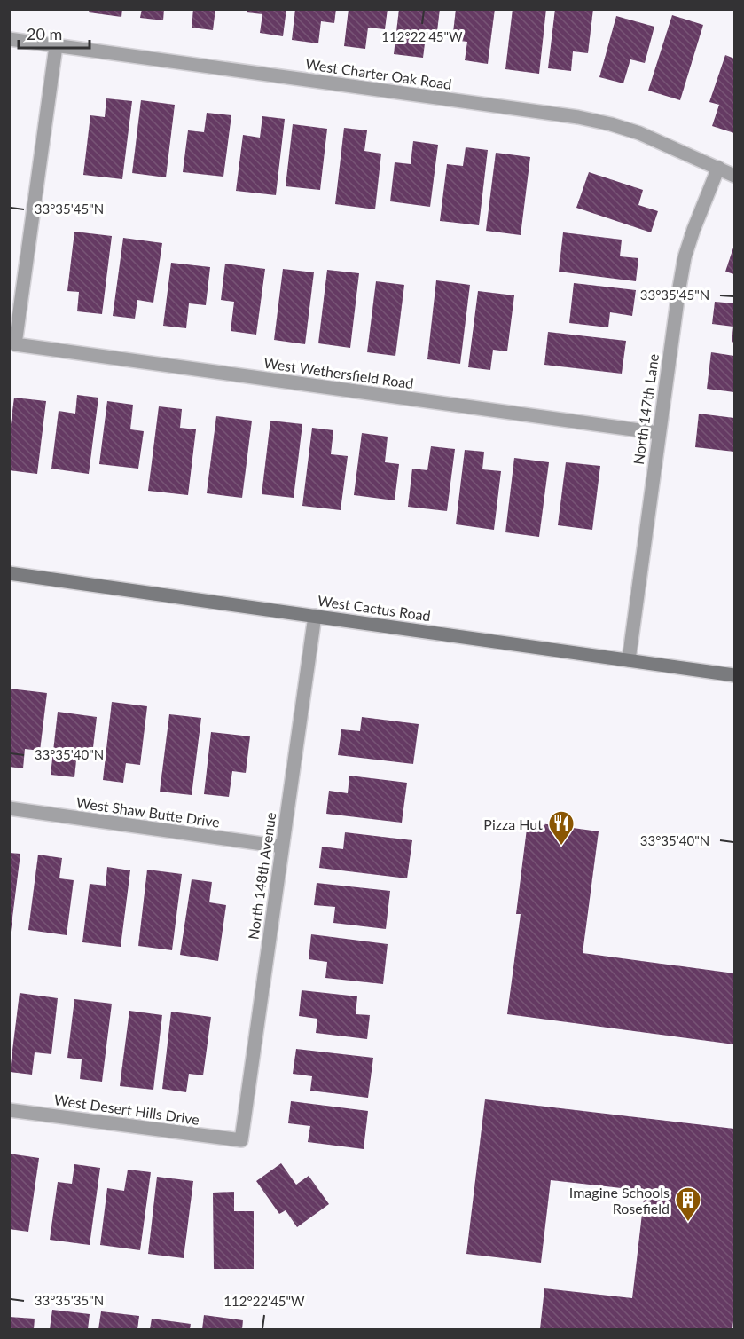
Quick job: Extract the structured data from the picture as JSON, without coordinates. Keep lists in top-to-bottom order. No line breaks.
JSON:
{"streets":{"main road":["West Cactus Road"],"street":["West Charter Oak Road","West Wethersfield Road","North 147th Lane","West Shaw Butte Drive","North 148th Avenue","West Desert Hills Drive"]},"crossings":[["West Charter Oak Road","West Wethersfield Road"],["West Charter Oak Road","North 147th Lane"],["West Wethersfield Road","North 147th Lane"],["North 147th Lane","West Cactus Road"],["West Cactus Road","North 148th Avenue"],["West Shaw Butte Drive","North 148th Avenue"],["North 148th Avenue","West Desert Hills Drive"]],"places":{"restaurant":["Pizza Hut"],"building":["Imagine Schools Rosefield"]},"scale_bar":"20 m","coordinates":["112°22'45\"W","33°35'45\"N","33°35'40\"N","33°35'35\"N"]}
